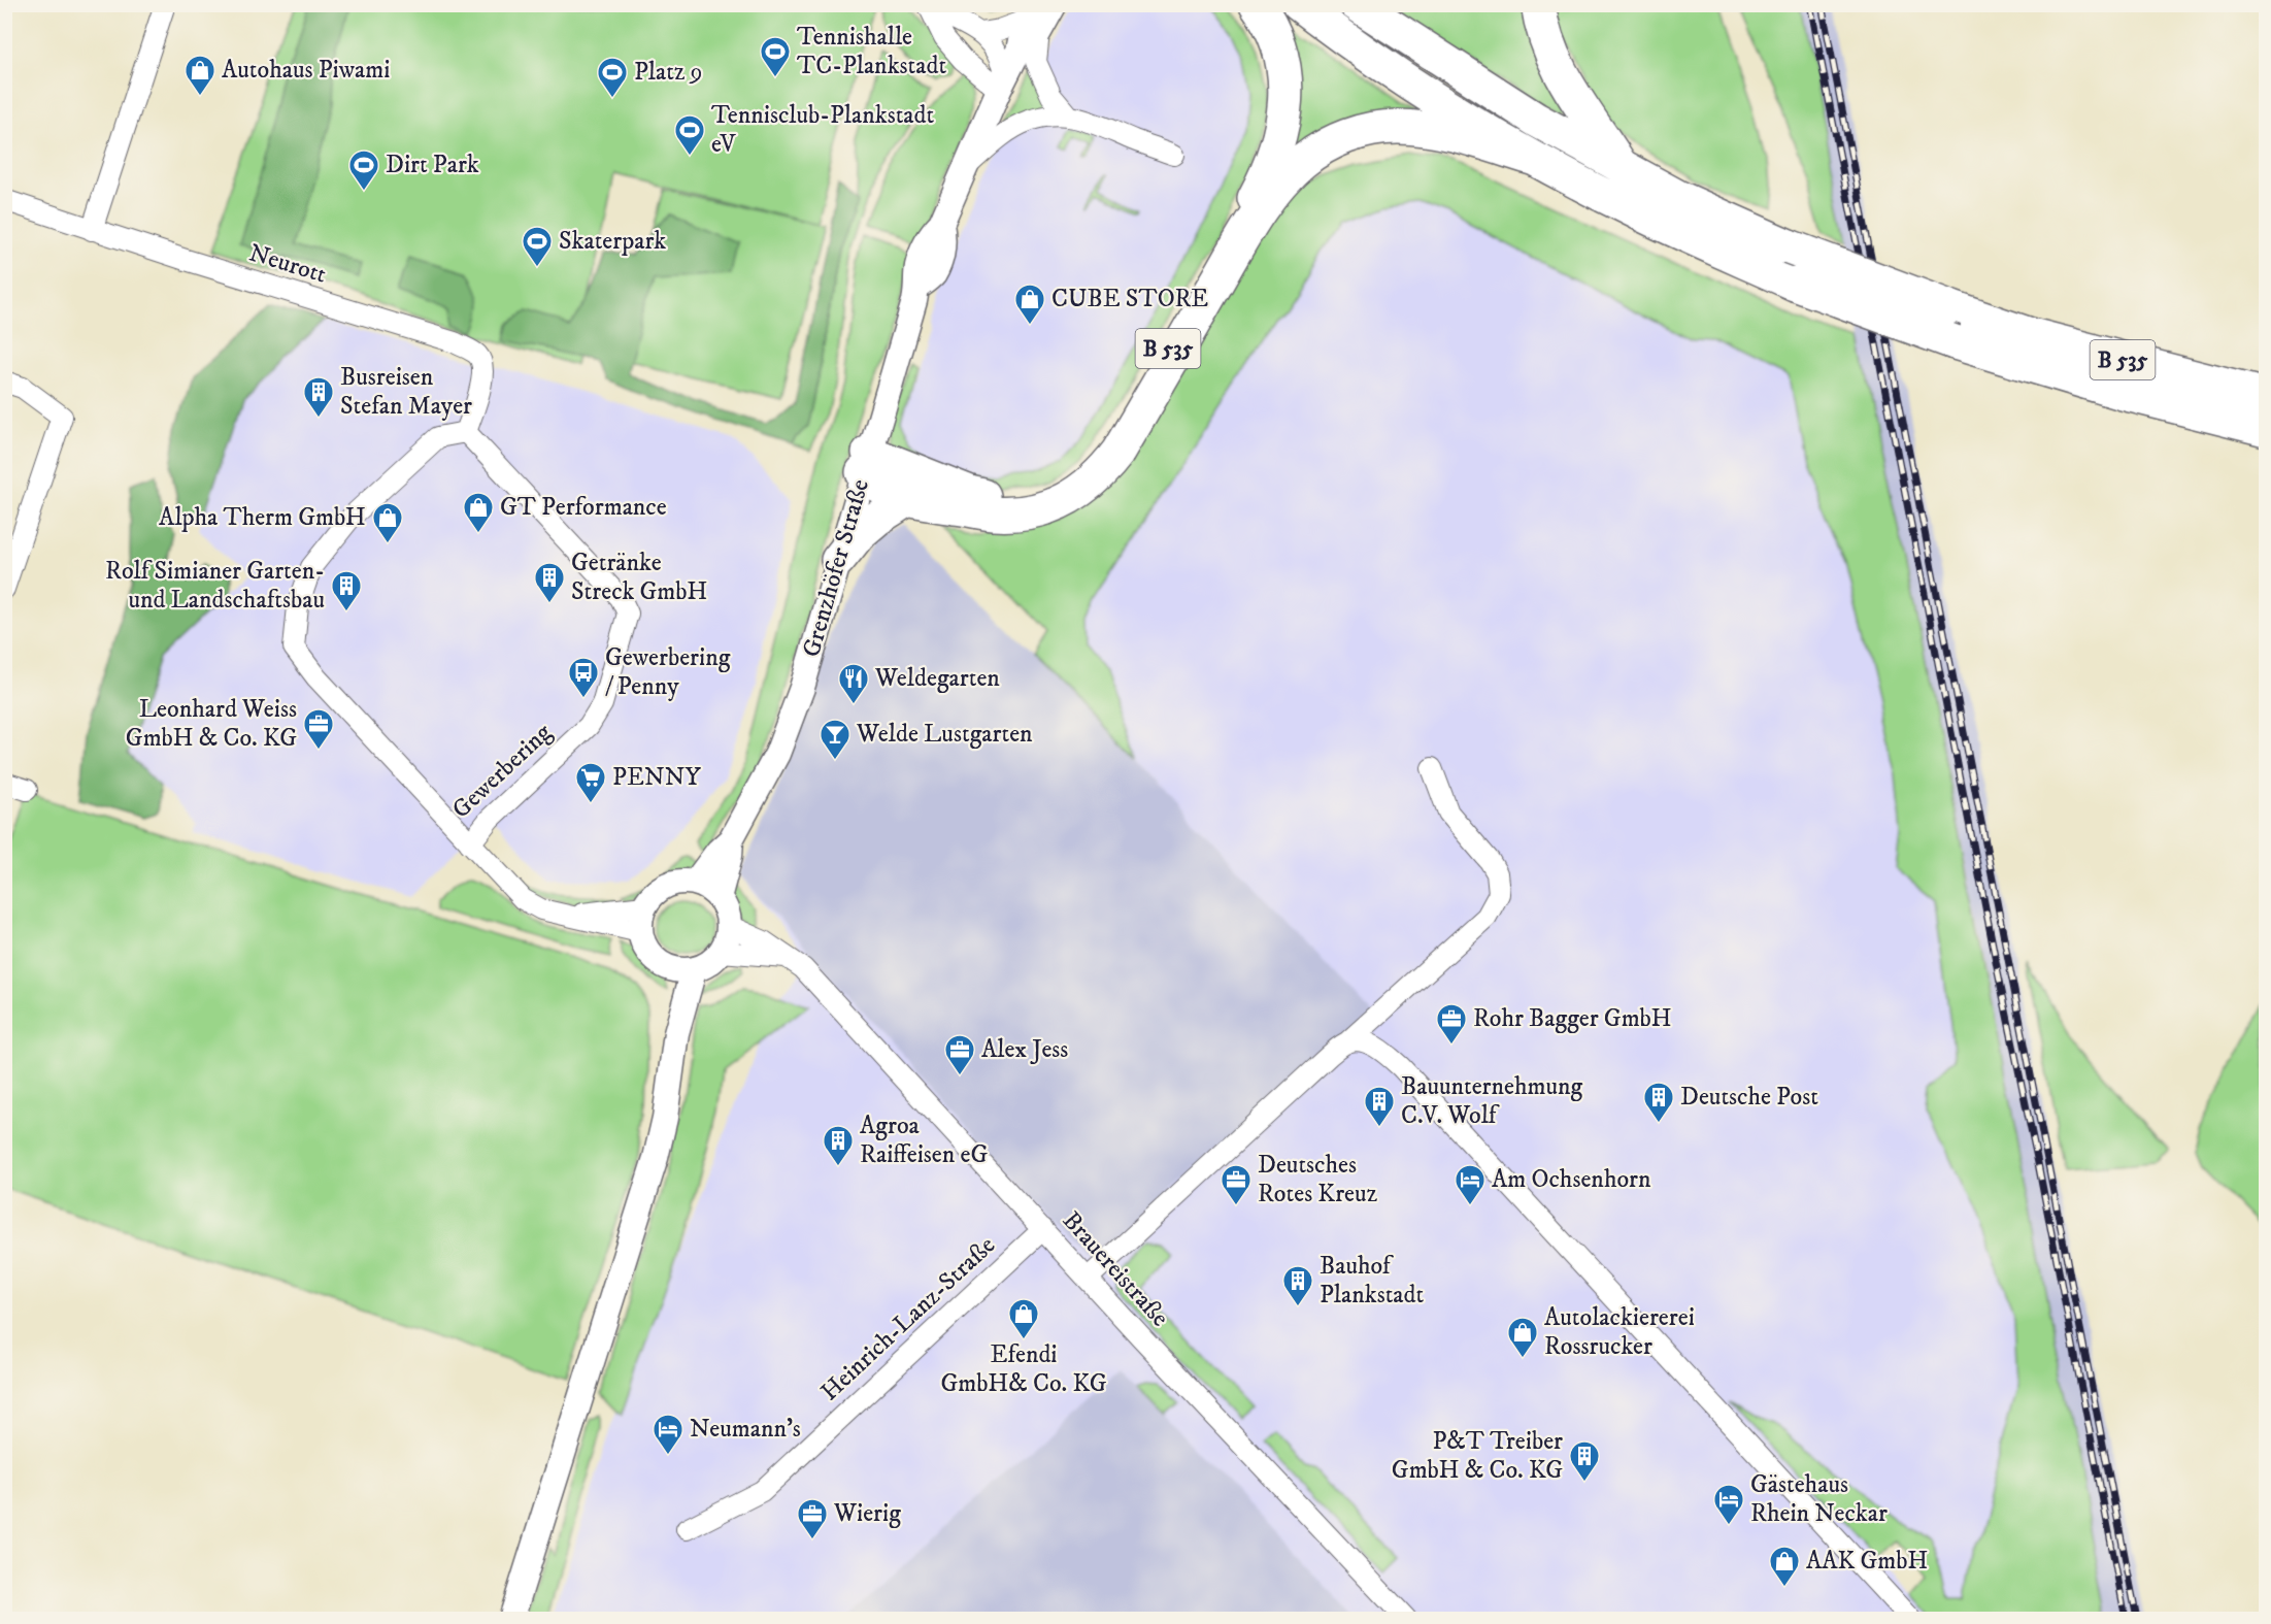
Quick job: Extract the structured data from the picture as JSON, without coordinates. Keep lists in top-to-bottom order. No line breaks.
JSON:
{"streets":{"highway":["B 535"],"street":["Neurott","Grenzhöfer Straße","Gewerbering","Brauereistraße","Heinrich-Lanz-Straße"]},"crossings":[["Neurott","Gewerbering"],["B 535","Grenzhöfer Straße"],["Grenzhöfer Straße","Brauereistraße"],["Brauereistraße","Heinrich-Lanz-Straße"]],"places":{"sports":["Tennishalle TC-Plankstadt","Platz 9","Tennisclub-Plankstadt eV","Dirt Park","Skaterpark"],"shop":["Autohaus Piwami","CUBE STORE","GT Performance","Alpha Therm GmbH","Efendi GmbH& Co. KG","Autolackiererei Rossrucker","AAK GmbH"],"building":["Busreisen Stefan Mayer","Getränke Streck GmbH","Rolf Simianer Garten- und Landschaftsbau","Deutsche Post","Bauunternehmung C.V. Wolf","Agroa Raiffeisen eG","Bauhof Plankstadt","P&T Treiber GmbH & Co. KG"],"bus stop":["Gewerbering / Penny"],"restaurant":["Weldegarten"],"office":["Leonhard Weiss GmbH & Co. KG","Rohr Bagger GmbH","Alex Jess","Deutsches Rotes Kreuz","Wierig"],"bar":["Welde Lustgarten"],"supermarket":["PENNY"],"hotel":["Am Ochsenhorn","Neumann’s","Gästehaus Rhein Neckar"]}}
